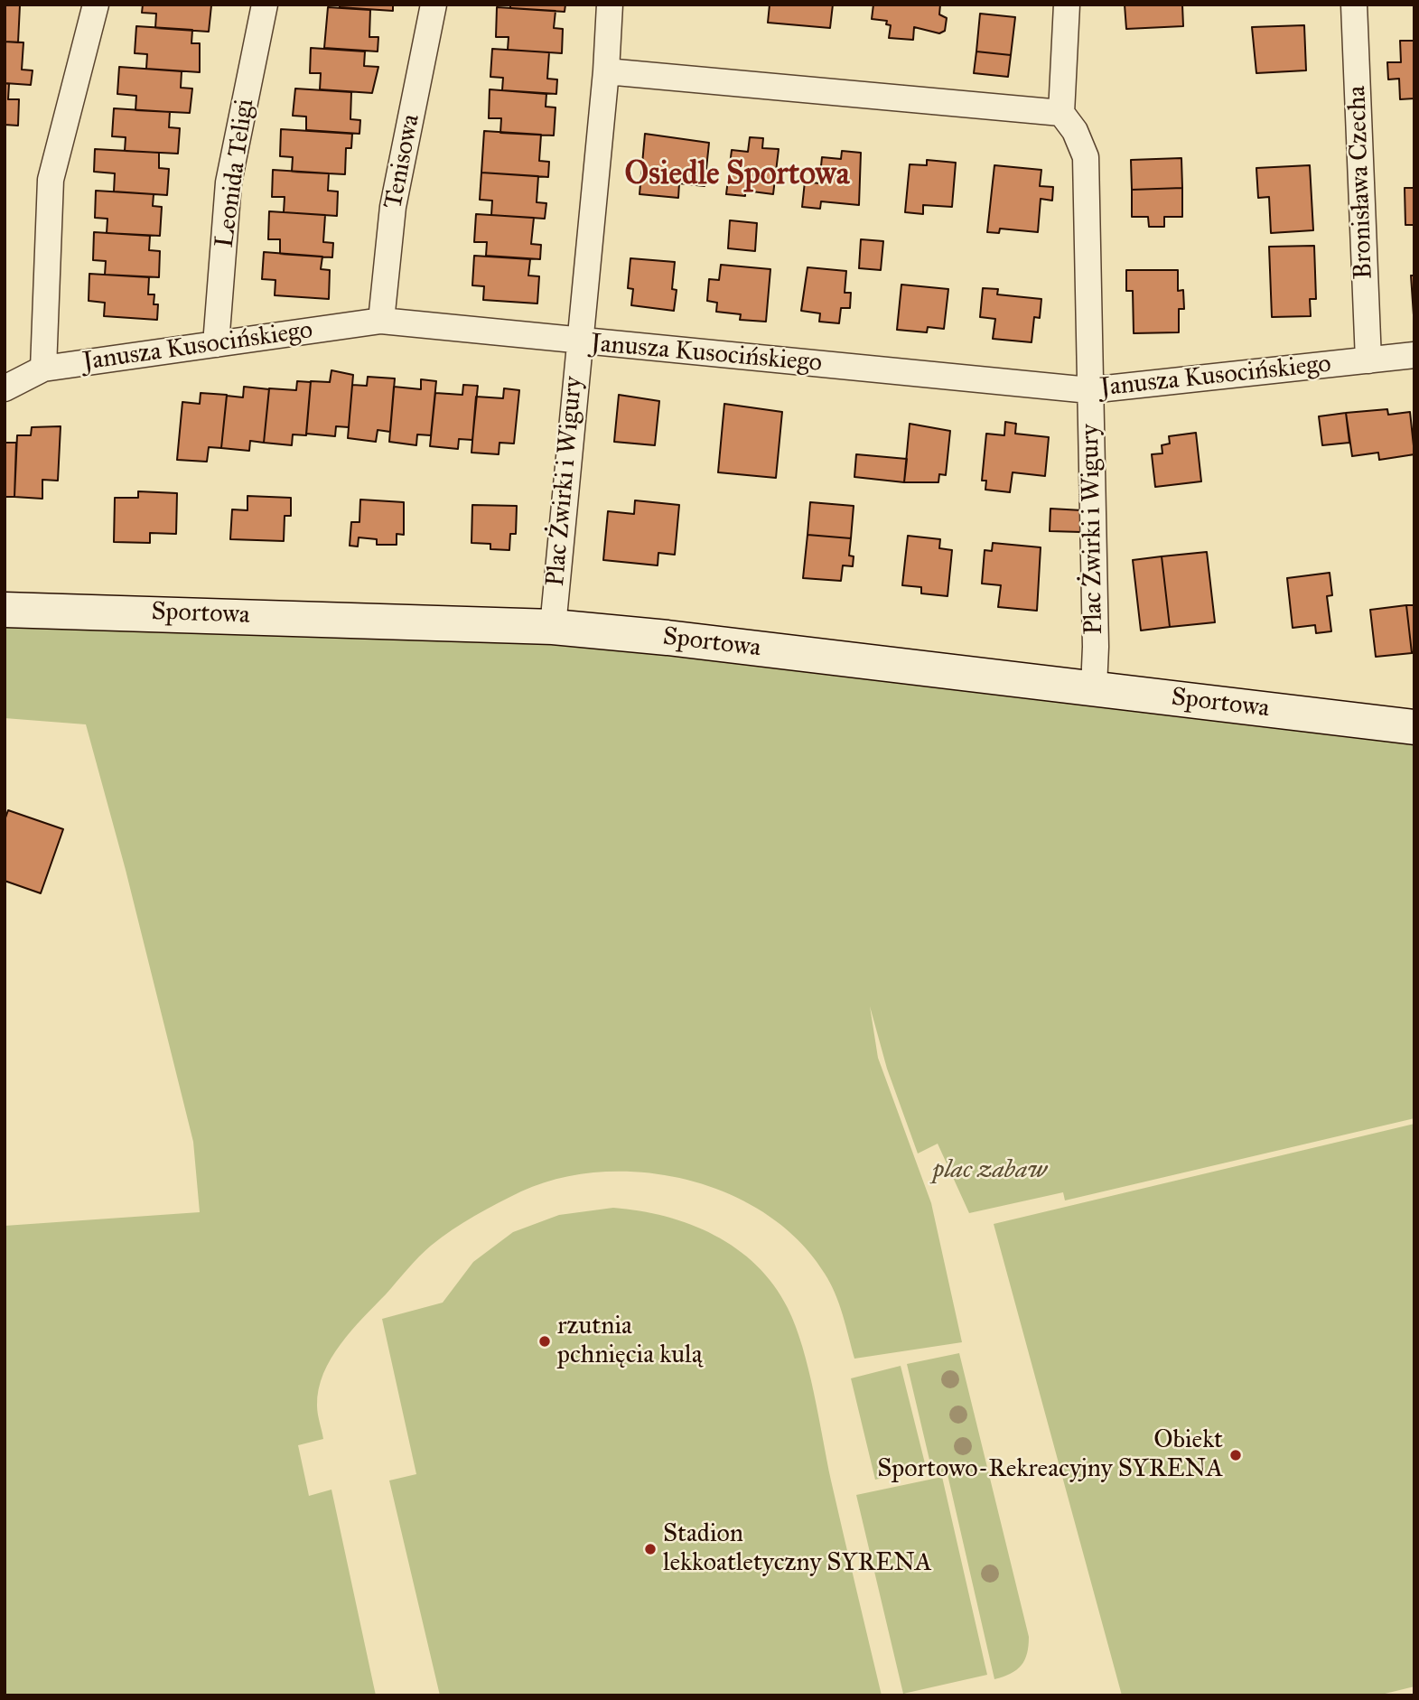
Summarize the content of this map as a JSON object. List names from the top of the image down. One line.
{"streets":{"street":["Tenisowa","Leonida Teligi","Bronisława Czecha","Janusza Kusocińskiego","Plac Żwirki i Wigury","Sportowa"]},"crossings":[["Tenisowa","Janusza Kusocińskiego"],["Leonida Teligi","Janusza Kusocińskiego"],["Bronisława Czecha","Janusza Kusocińskiego"],["Janusza Kusocińskiego","Plac Żwirki i Wigury"],["Plac Żwirki i Wigury","Sportowa"]],"districts":["Osiedle Sportowa"],"parks":["plac zabaw"],"places":["rzutnia pchnięcia kulą","Obiekt Sportowo-Rekreacyjny SYRENA","Stadion lekkoatletyczny SYRENA"]}
